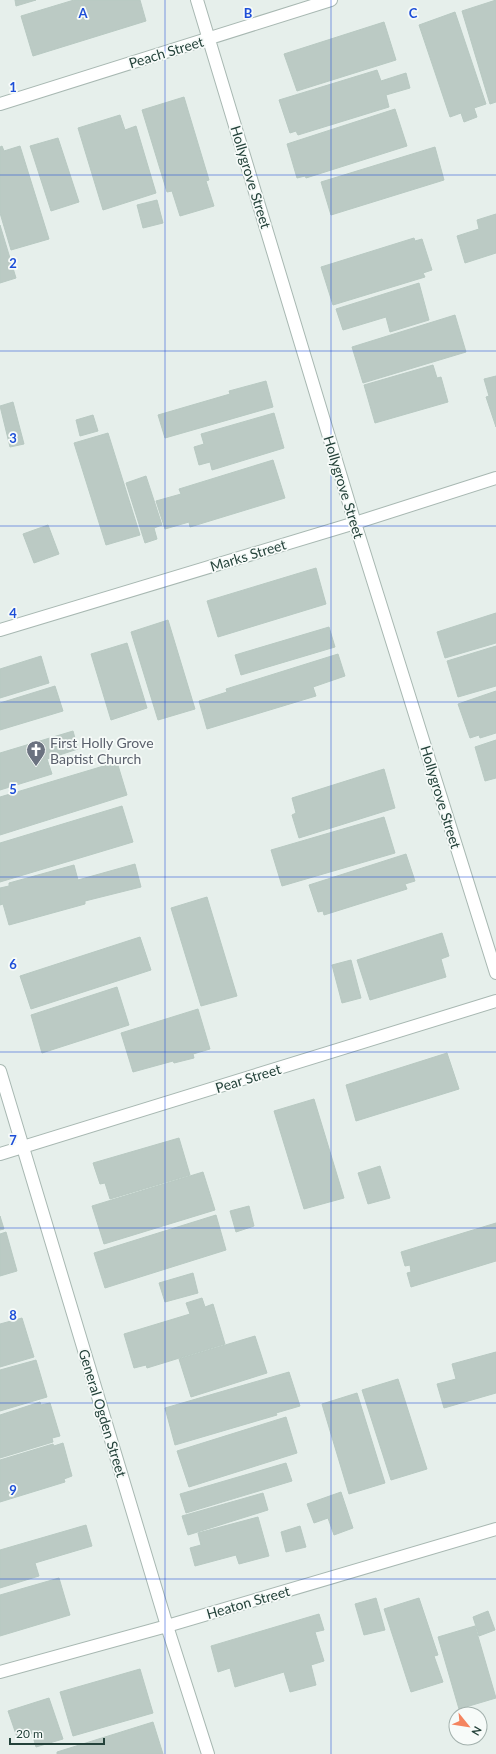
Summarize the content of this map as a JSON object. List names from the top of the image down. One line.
{"streets":{"street":["Peach Street","Hollygrove Street","Marks Street","Pear Street","General Ogden Street","Heaton Street"]},"crossings":[["Peach Street","Hollygrove Street"],["Hollygrove Street","Marks Street"],["Pear Street","General Ogden Street"],["General Ogden Street","Heaton Street"]],"places":{"church":["First Holly Grove Baptist Church"]},"scale_bar":"20 m","north":"bottom right","grid":{"columns":["A","B","C"],"rows":["1","2","3","4","5","6","7","8","9"]}}
